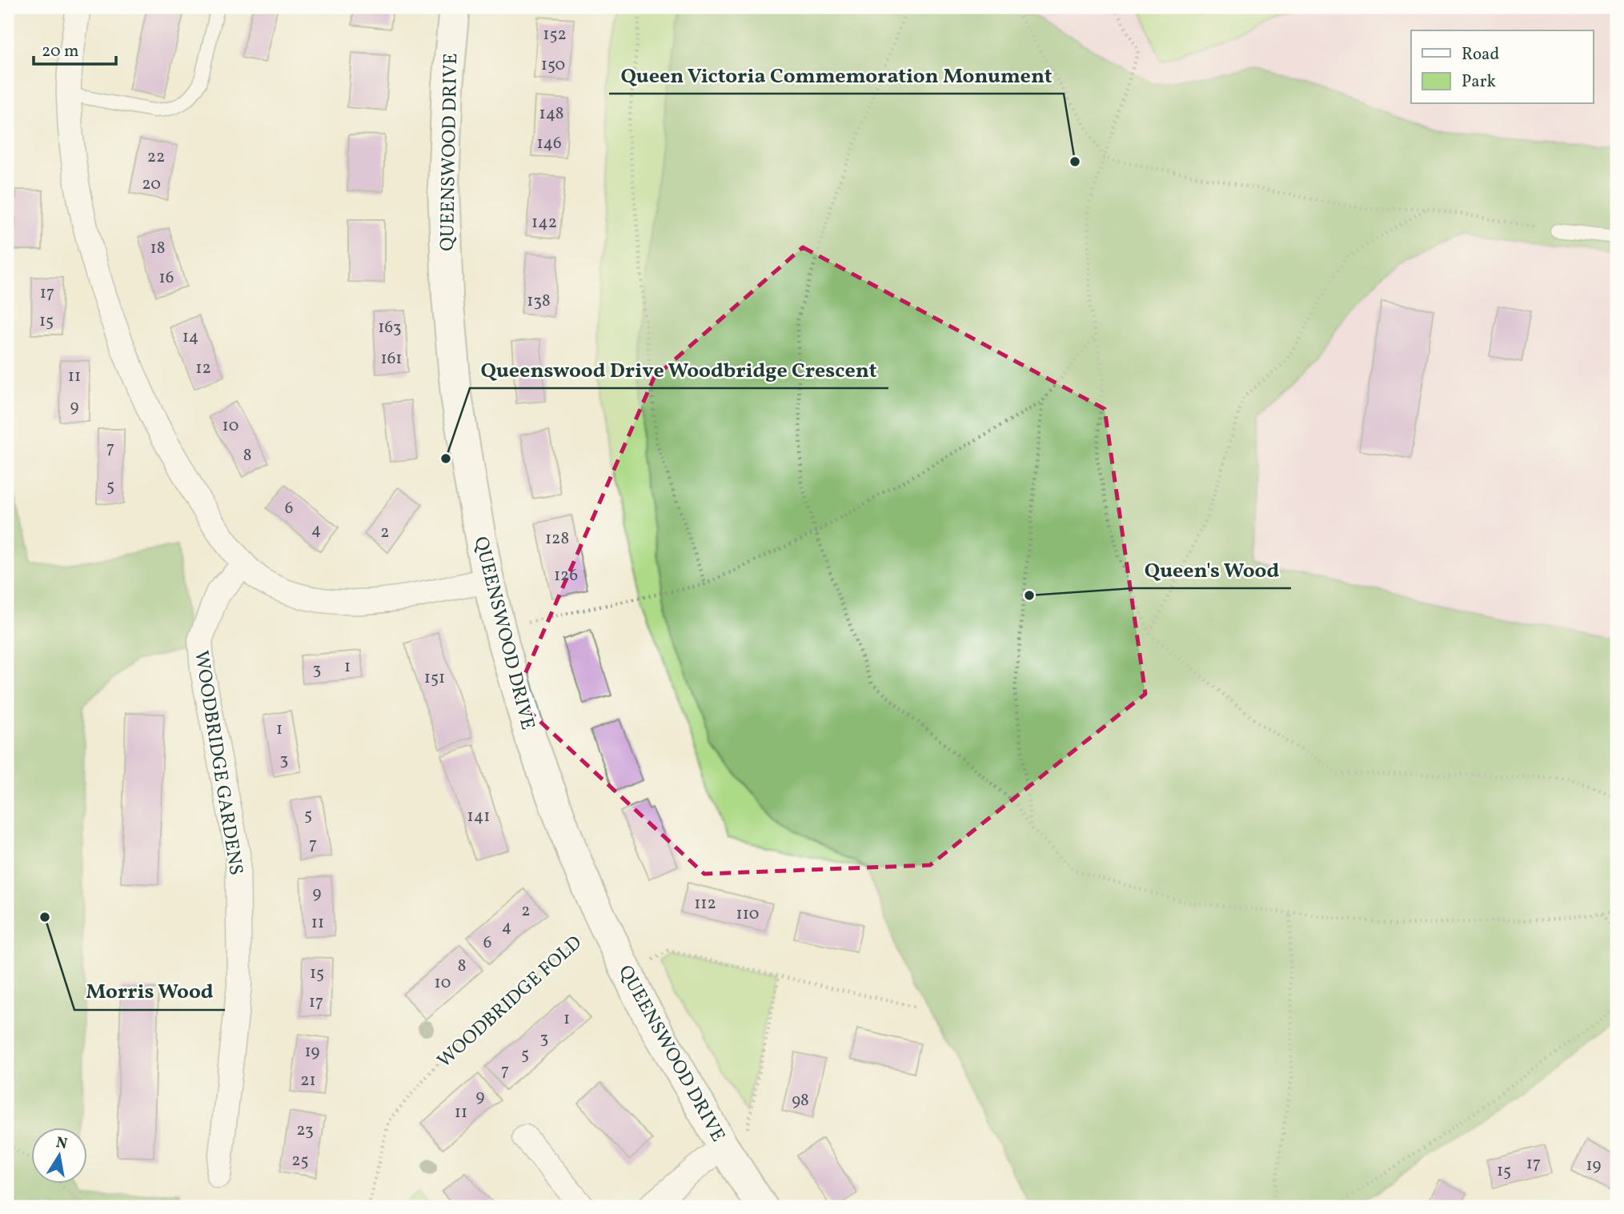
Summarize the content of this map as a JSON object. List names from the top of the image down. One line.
{"streets":{"street":["QUEENSWOOD DRIVE","WOODBRIDGE GARDENS"],"path":["WOODBRIDGE FOLD"]},"crossings":[["QUEENSWOOD DRIVE","WOODBRIDGE FOLD"]],"places":["Queen Victoria Commemoration Monument","Queenswood Drive Woodbridge Crescent","Queen's Wood","Morris Wood"],"house_numbers":["152","150","148","146","22","20","142","18","16","17","138","15","163","14","161","12","11","9","10","7","8","5","6","4","2","128","126","1","3","151","1","3","5","141","7","9","112","2","110","11","4","6","8","15","10","17","1","3","19","5","7","21","9","98","11","23","25","17","19","15"],"legend":["Road","Park"],"scale_bar":"20 m","north":"top"}
